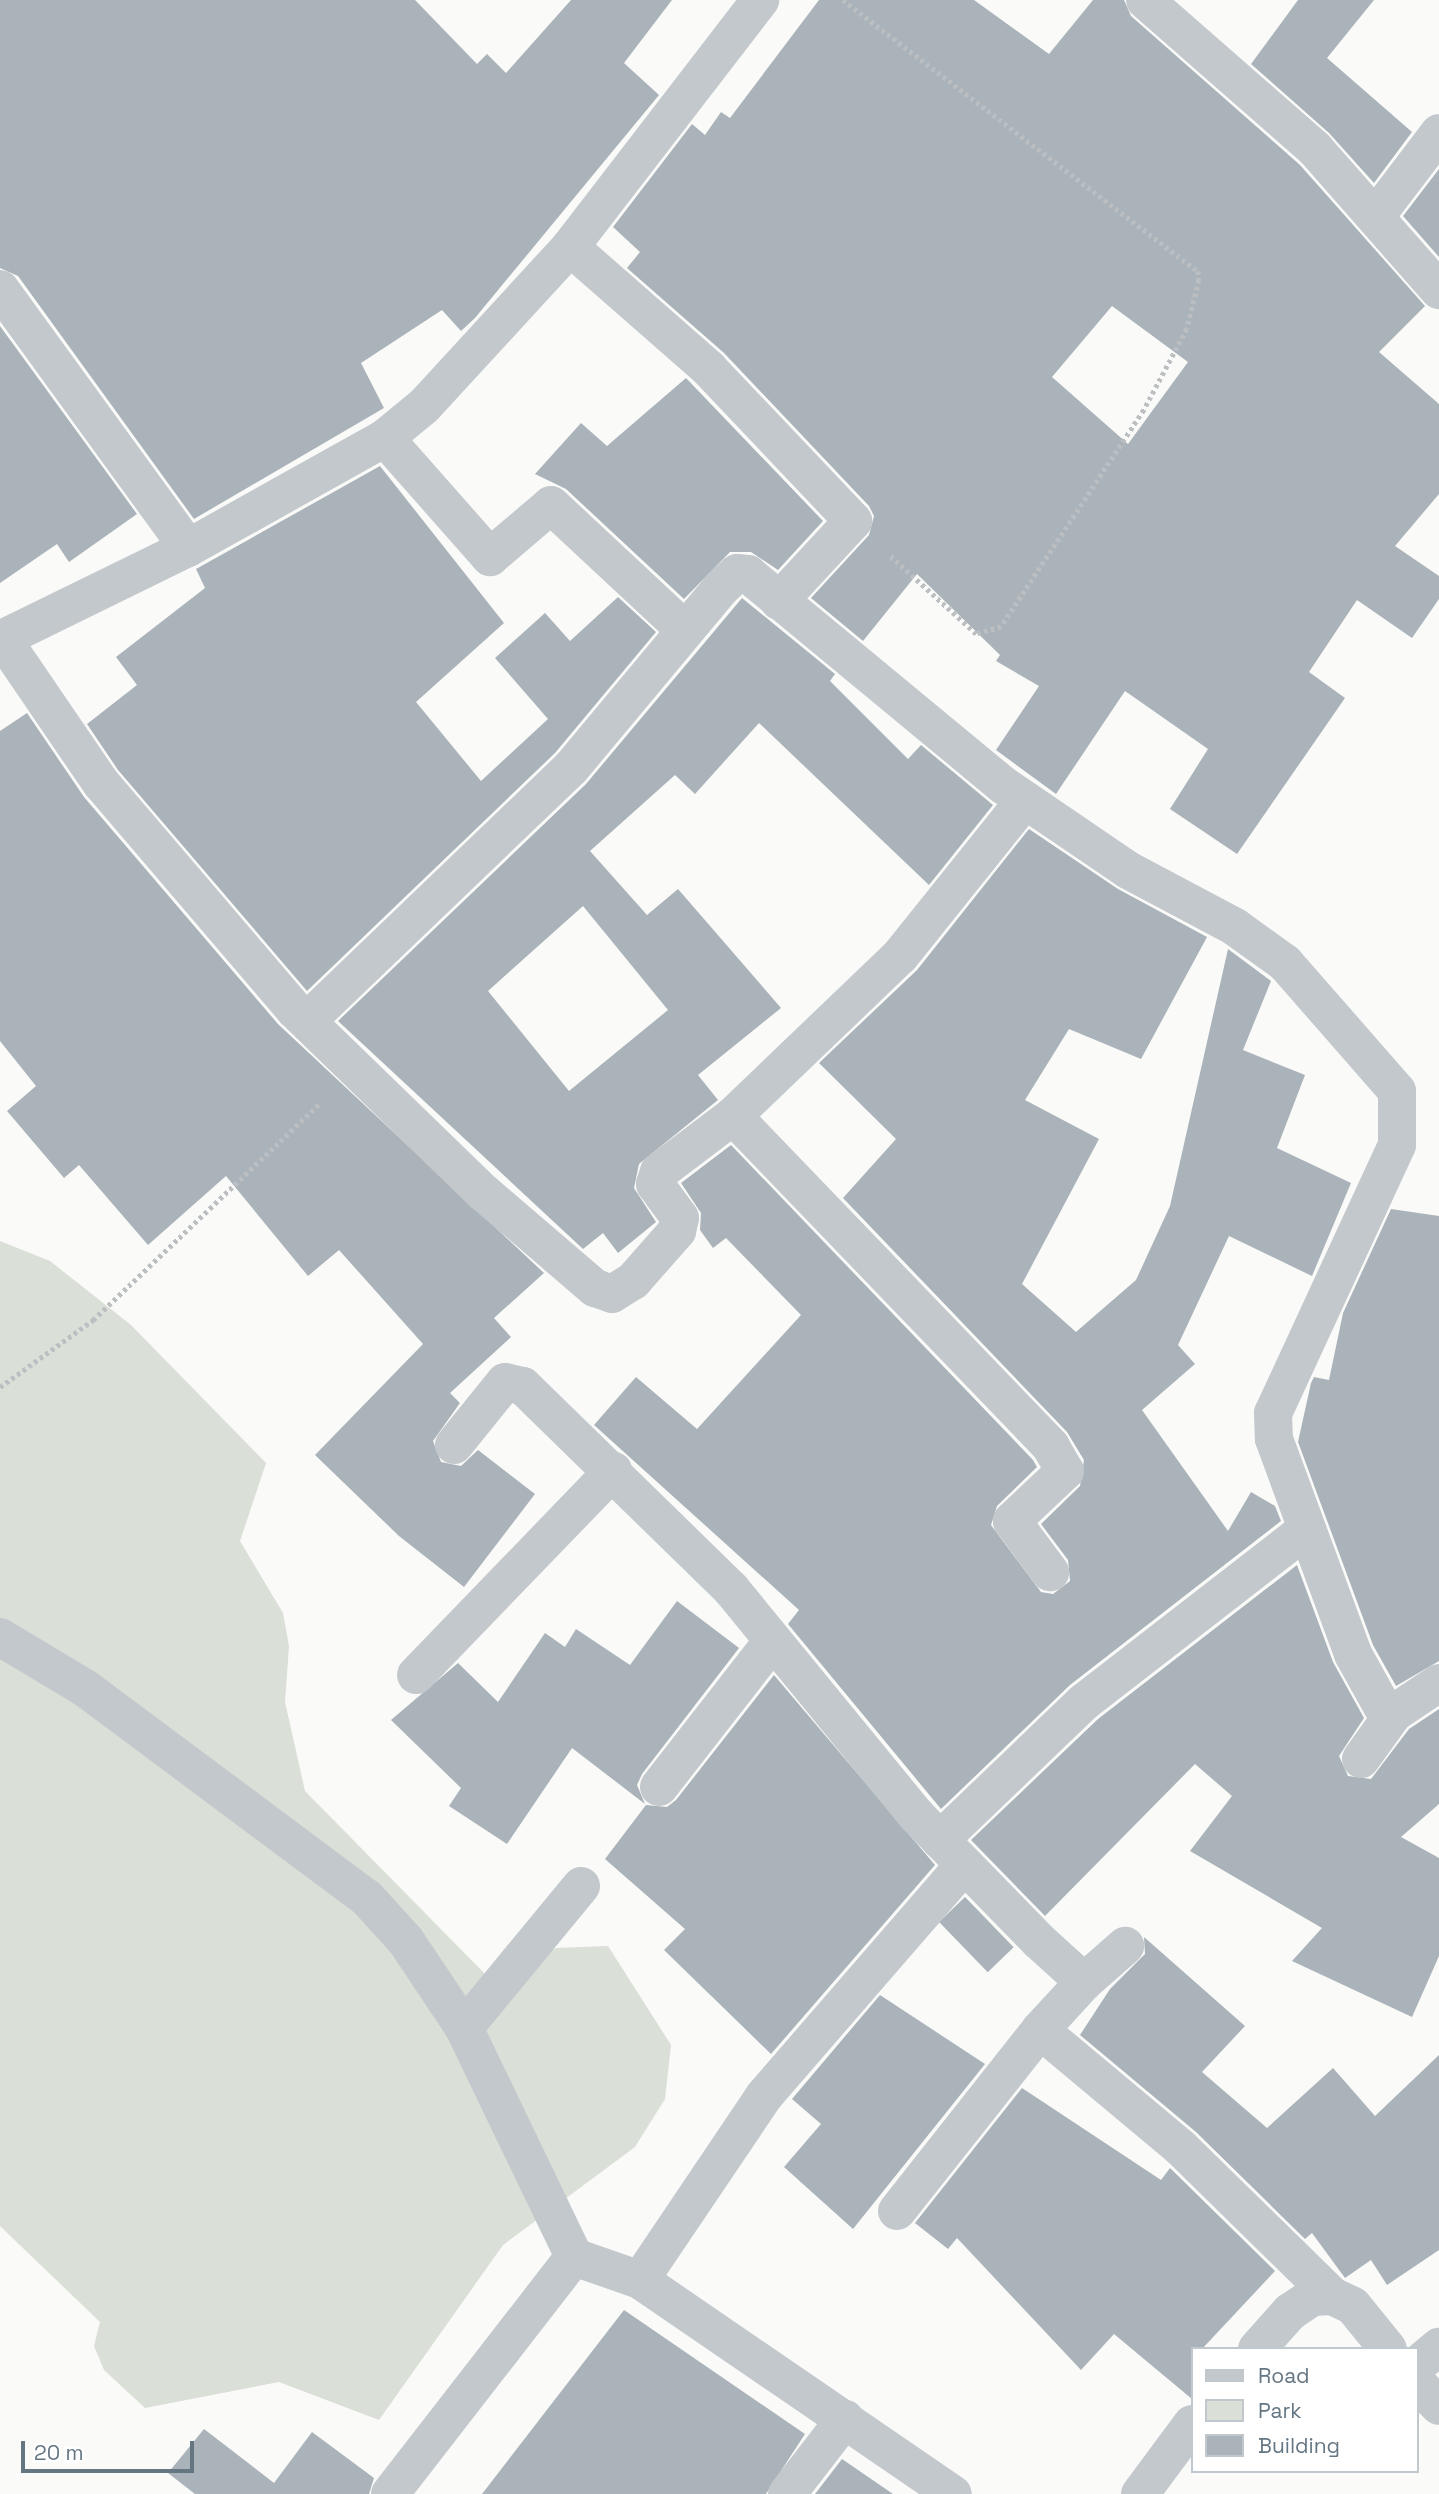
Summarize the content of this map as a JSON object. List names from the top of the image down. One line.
{"legend":["Road","Park","Building"],"scale_bar":"20 m"}
